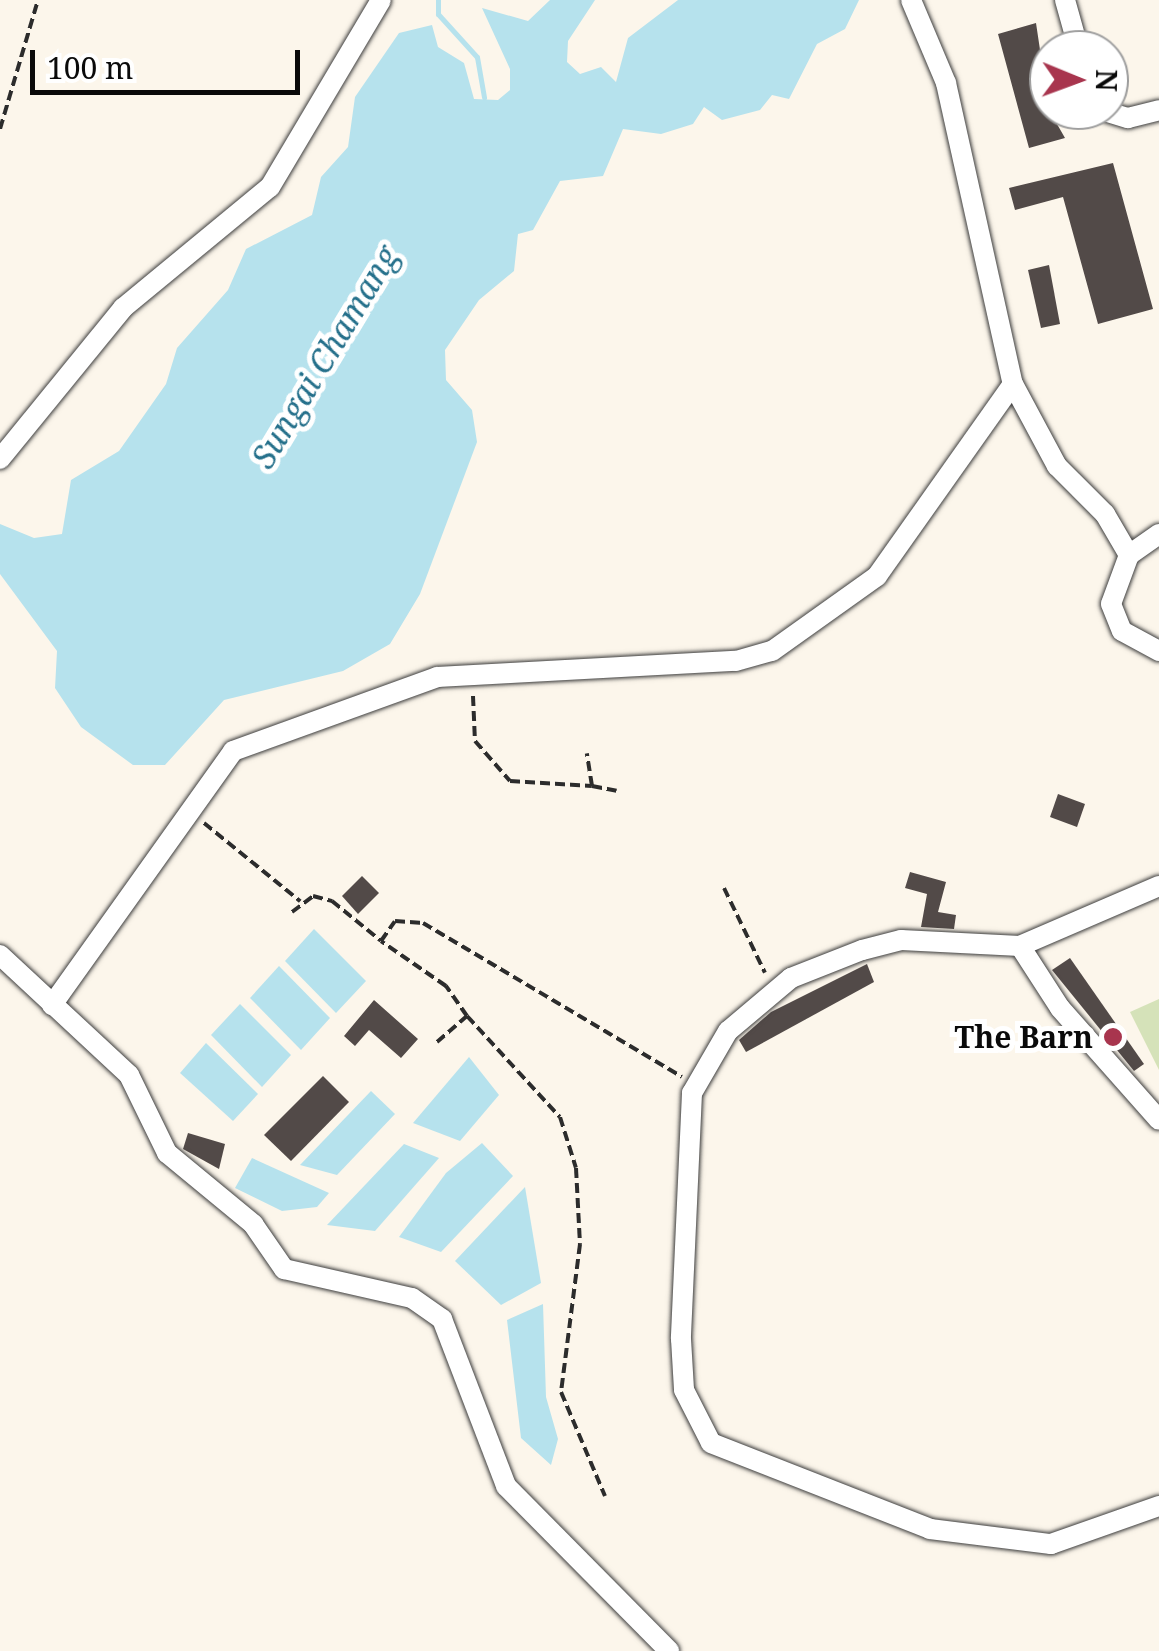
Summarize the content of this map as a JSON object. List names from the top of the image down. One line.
{"water":["Sungai Chamang"],"places":["The Barn"],"scale_bar":"100 m","north":"right"}
